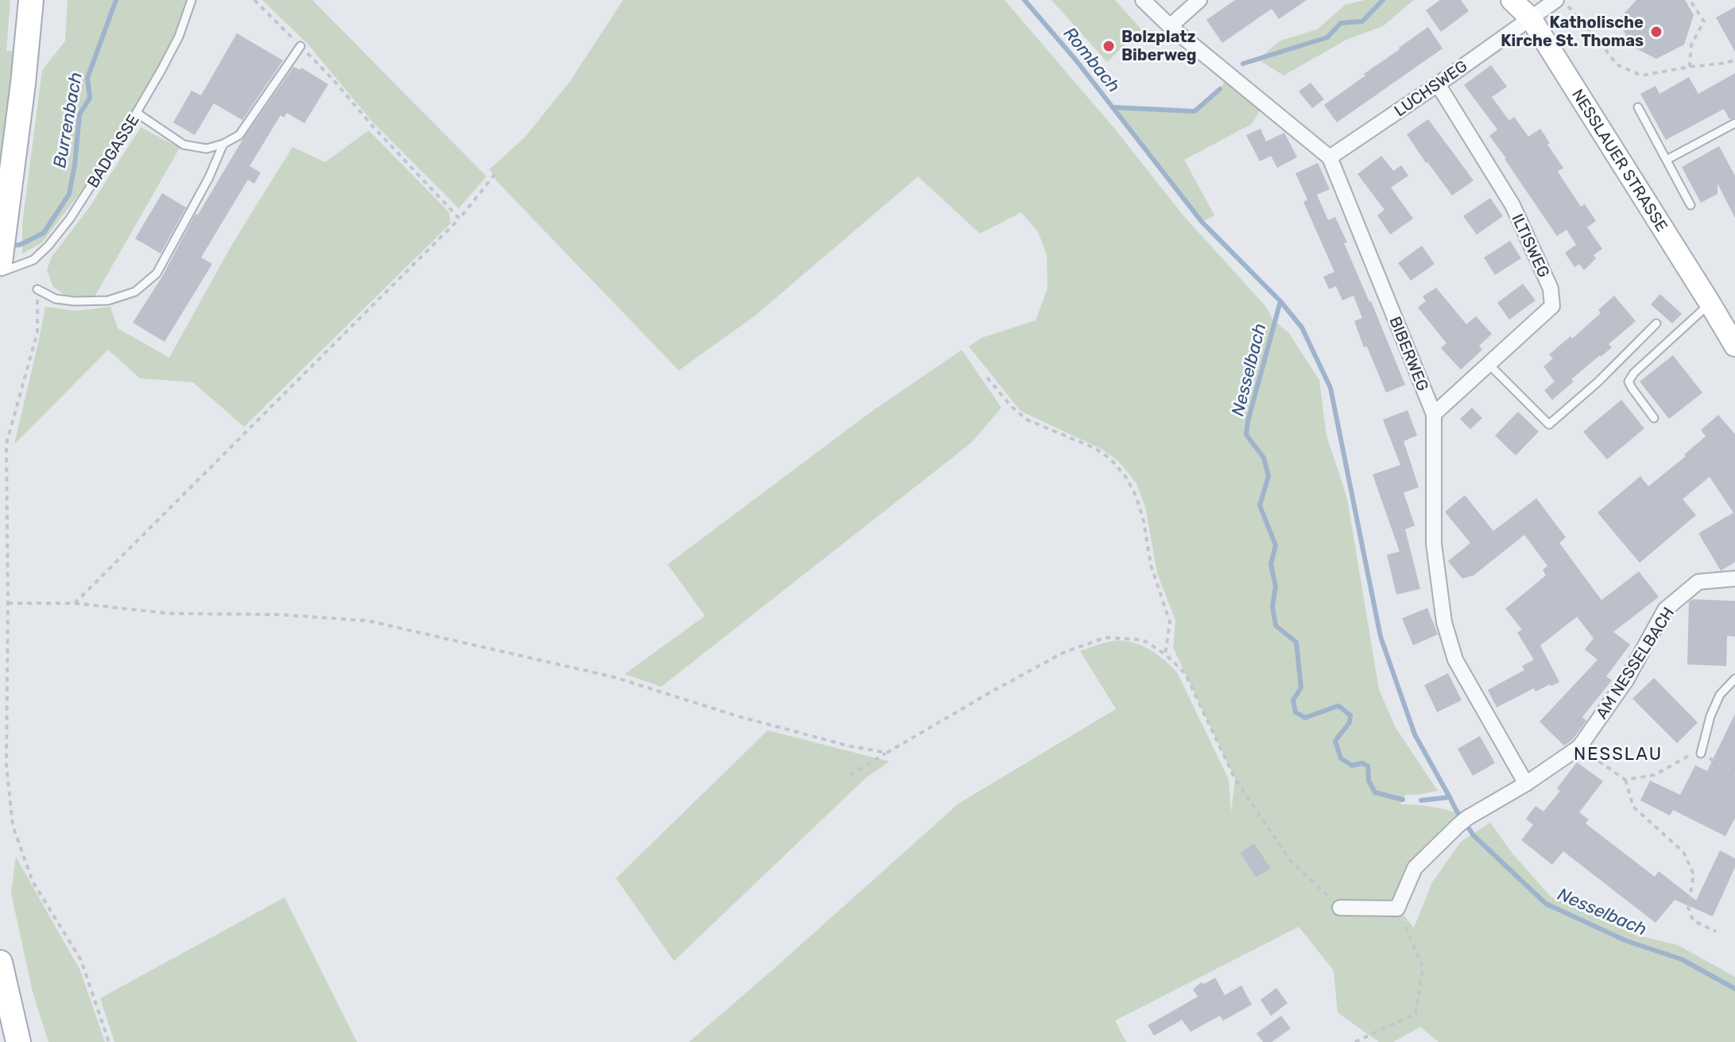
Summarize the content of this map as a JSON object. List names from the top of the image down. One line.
{"streets":{"main road":["NESSLAUER STRASSE"],"street":["LUCHSWEG","ILTISWEG","BIBERWEG","AM NESSELBACH"],"lane":["BADGASSE"]},"crossings":[["LUCHSWEG","NESSLAUER STRASSE"],["LUCHSWEG","ILTISWEG"],["LUCHSWEG","BIBERWEG"],["ILTISWEG","BIBERWEG"],["BIBERWEG","AM NESSELBACH"]],"districts":["NESSLAU"],"water":["Rombach","Burrenbach","Nesselbach"],"places":["Katholische Kirche St. Thomas","Bolzplatz Biberweg"]}
